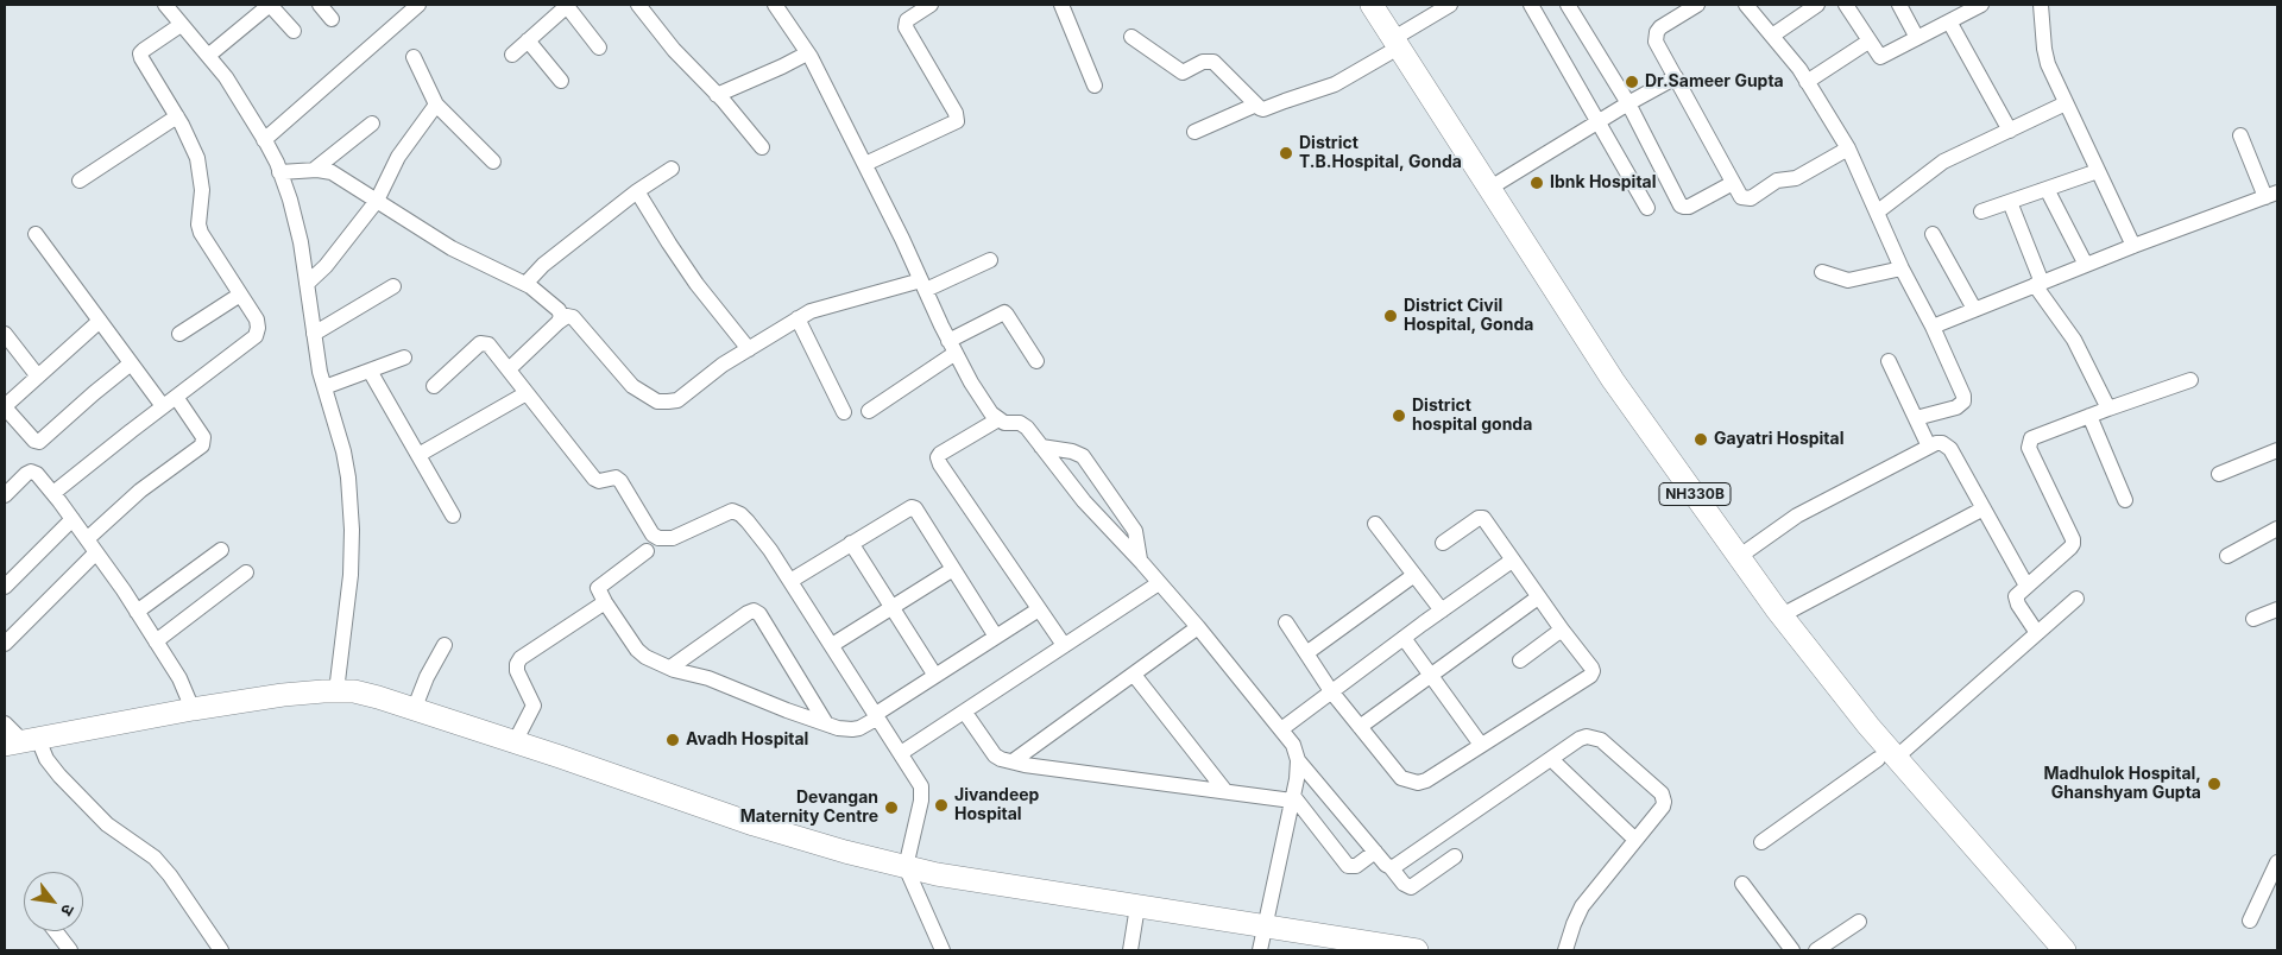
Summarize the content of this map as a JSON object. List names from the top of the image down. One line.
{"streets":{"highway":["NH330B"]},"places":["Dr.Sameer Gupta","District T.B.Hospital, Gonda","Ibnk Hospital","District Civil Hospital, Gonda","District hospital gonda","Gayatri Hospital","Avadh Hospital","Madhulok Hospital, Ghanshyam Gupta","Jivandeep Hospital","Devangan Maternity Centre"],"north":"bottom right"}
